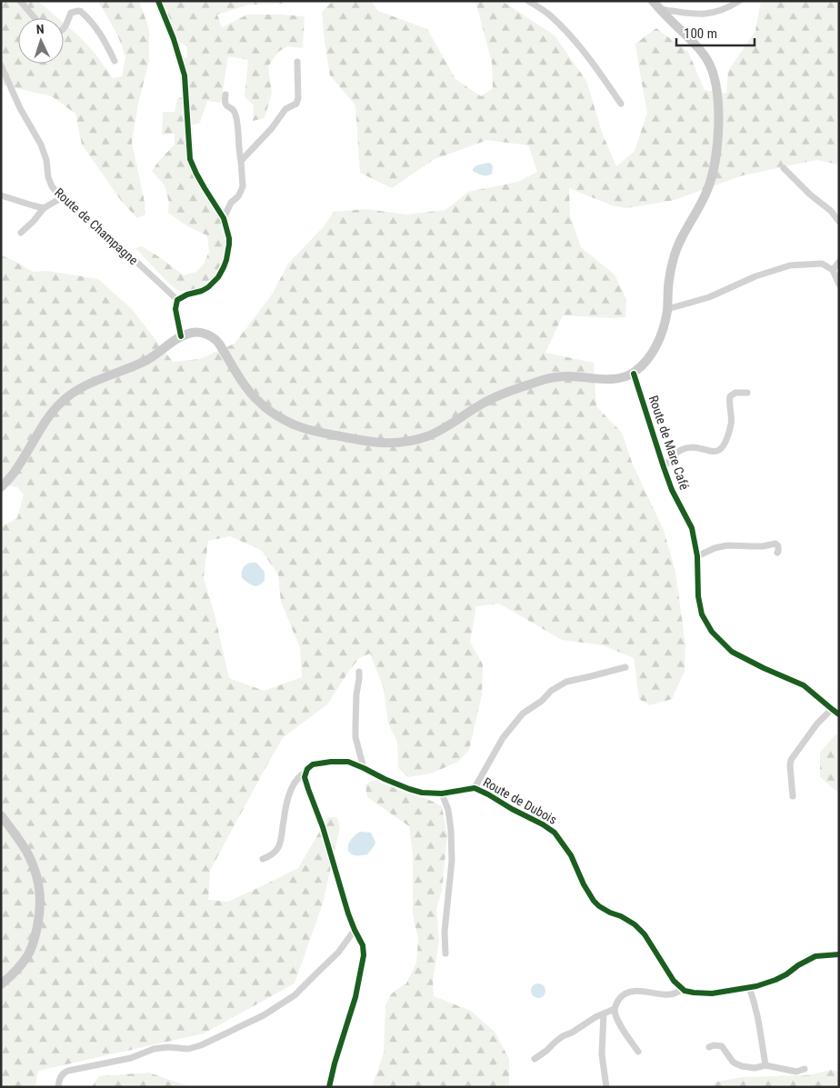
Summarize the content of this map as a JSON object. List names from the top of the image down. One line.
{"streets":{"street":["Route de Champagne","Route de Mare Café","Route de Dubois"]},"scale_bar":"100 m","north":"top"}
